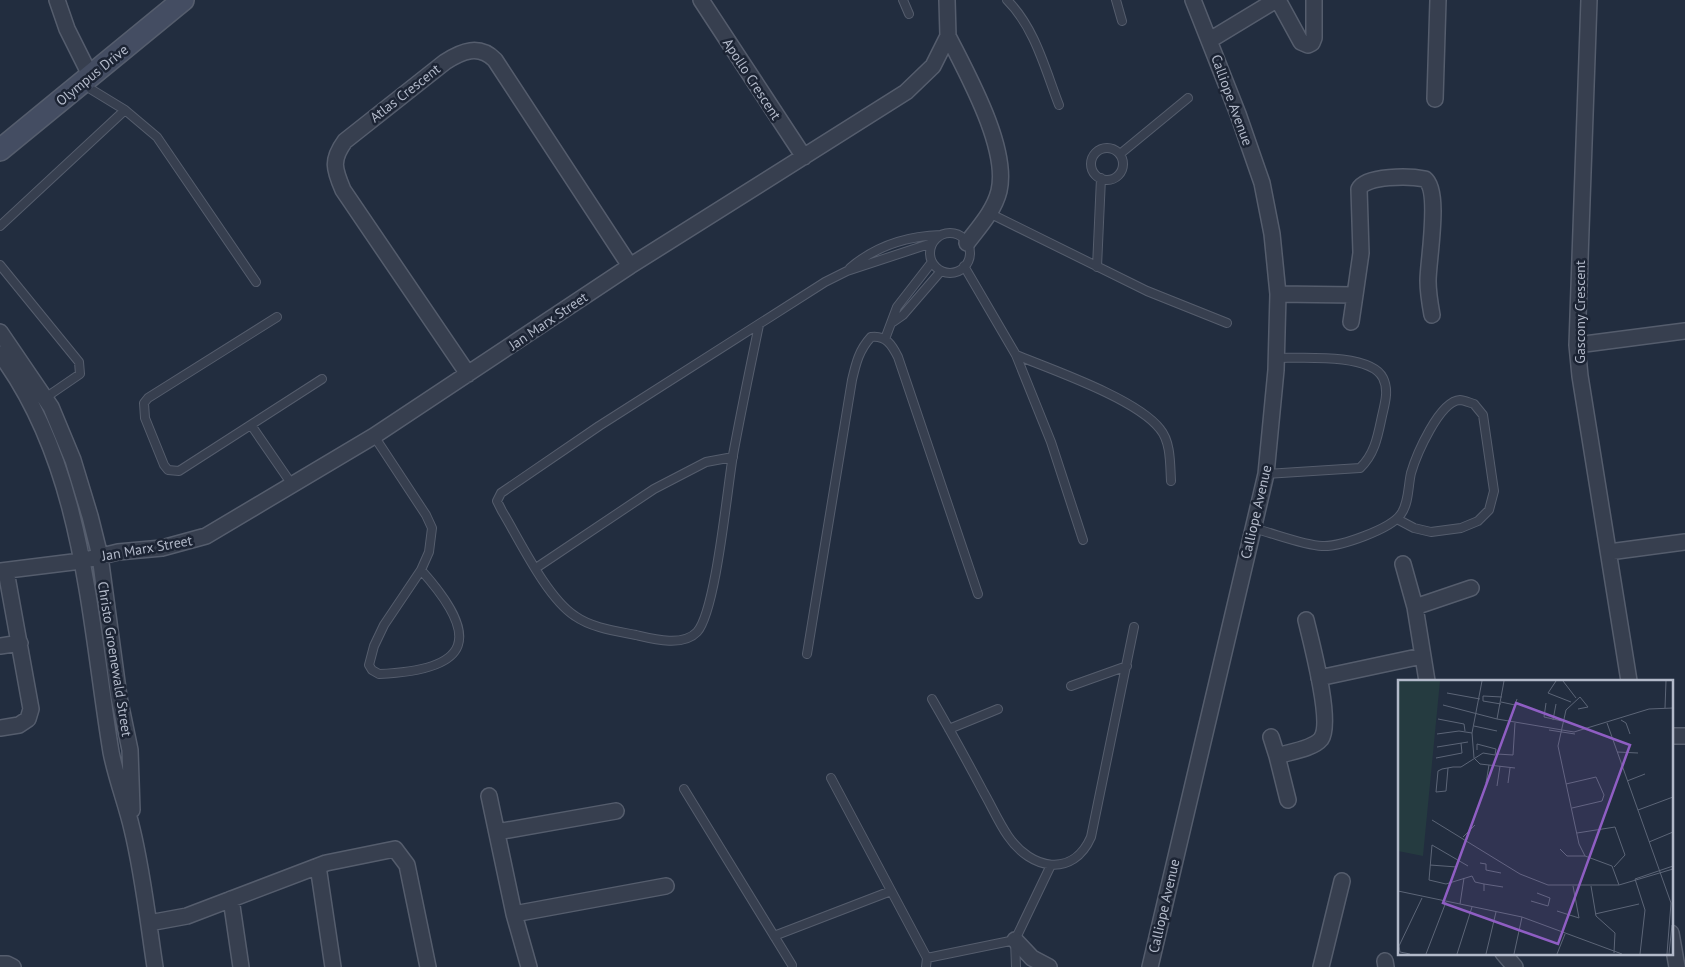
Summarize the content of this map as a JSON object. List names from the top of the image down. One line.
{"streets":{"street":["Olympus Drive","Apollo Crescent","Atlas Crescent","Calliope Avenue","Gascony Crescent","Jan Marx Street","Christo Groenewald Street"]},"crossings":[["Apollo Crescent","Jan Marx Street"],["Atlas Crescent","Jan Marx Street"],["Jan Marx Street","Christo Groenewald Street"]]}
